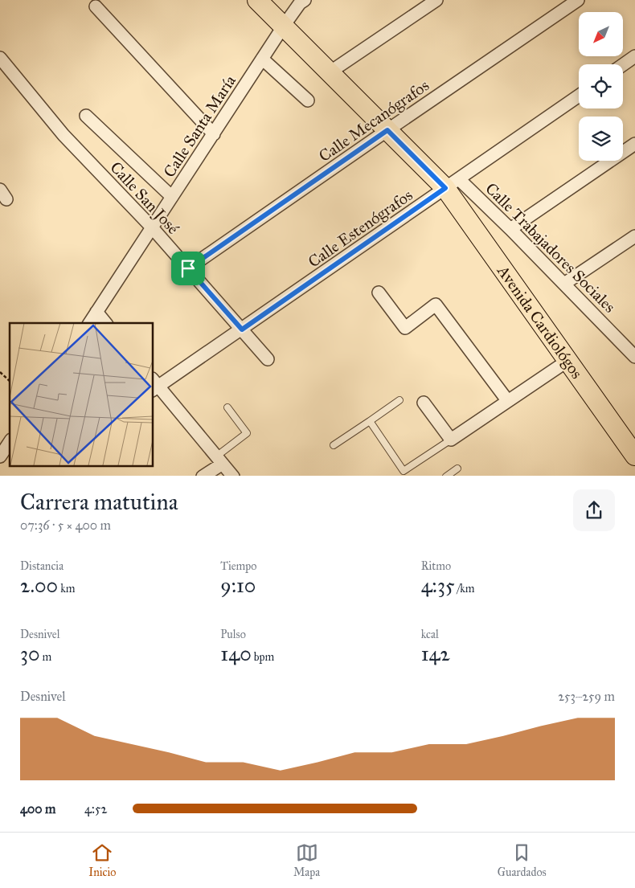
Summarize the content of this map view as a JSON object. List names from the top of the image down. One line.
{"streets":{"main road":["Avenida Cardiológos"],"street":["Calle Mecanógrafos","Calle Santa María","Calle San José","Calle Estenógrafos","Calle Trabajadores Sociales"]},"crossings":[["Calle Mecanógrafos","Calle San José"],["Calle Mecanógrafos","Avenida Cardiológos"],["Calle Santa María","Calle San José"],["Calle Santa María","Avenida Cardiológos"],["Calle San José","Calle Estenógrafos"],["Calle Estenógrafos","Calle Trabajadores Sociales"],["Calle Estenógrafos","Avenida Cardiológos"],["Calle Trabajadores Sociales","Avenida Cardiológos"]],"north":"bottom left","page":{"heading":["Carrera matutina","07:36 · 5 × 400 m"],"stats":[["Distancia","2.00 km"],["Tiempo","9:10"],["Ritmo","4:35 /km"],["Desnivel","30 m"],["Pulso","140 bpm"],["kcal","142"]],"chart":["Desnivel","253–259 m"],"list":[{"name":"400 m","note":"4:52"}],"tabs":["Inicio","Mapa","Guardados"]}}
